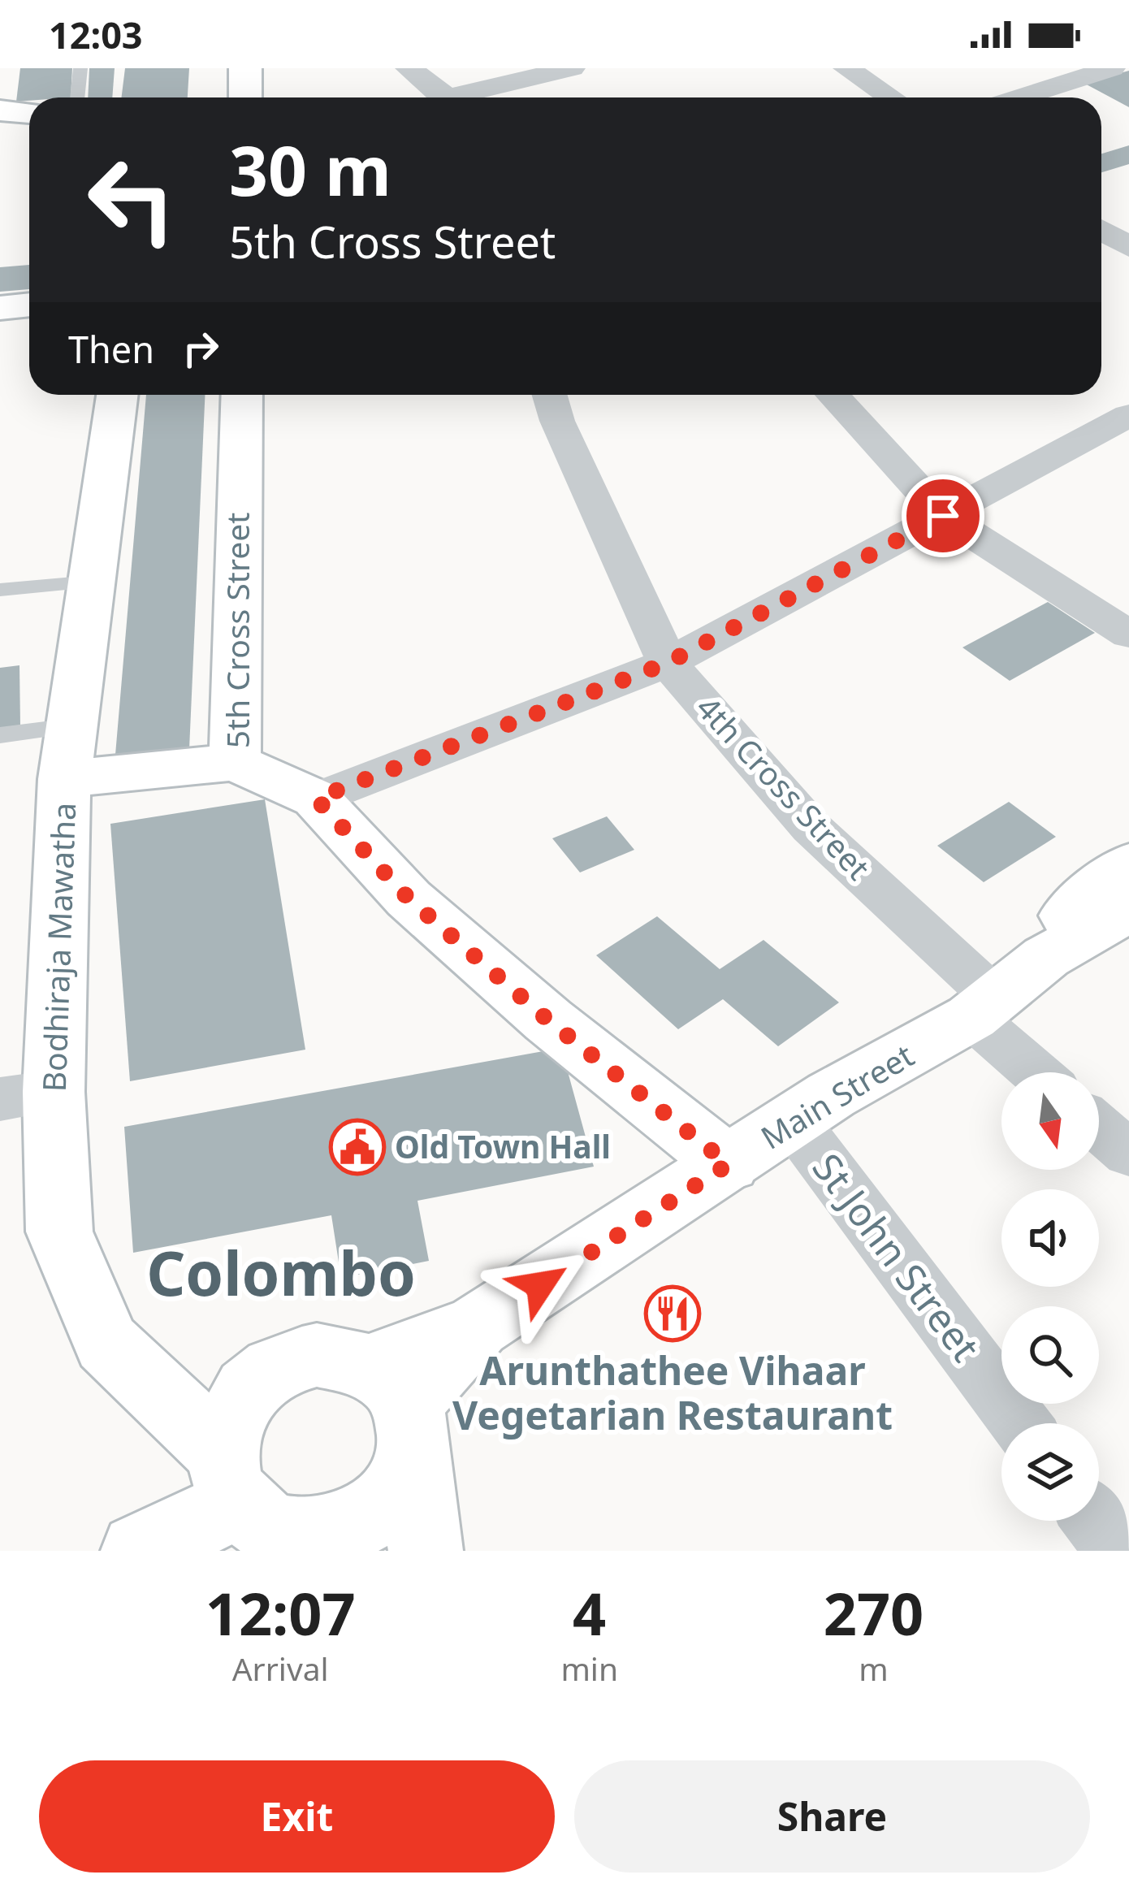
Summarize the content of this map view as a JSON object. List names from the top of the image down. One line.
{"streets":{"main road":["5th Cross Street","Bodhiraja Mawatha","Main Street"],"street":["4th Cross Street","St John Street"]},"crossings":[["5th Cross Street","Main Street"],["4th Cross Street","Main Street"],["Bodhiraja Mawatha","Main Street"],["Main Street","St John Street"]],"districts":["Colombo"],"places":{"public building":["Old Town Hall"],"restaurant":["Arunthathee Vihaar Vegetarian Restaurant"]},"north":"bottom","page":{"status":"12:03","turn":["30 m","5th Cross Street"],"then":"Then","eta":["12:07","Arrival","4","min","270","m"],"buttons":["Exit","Share"]}}
